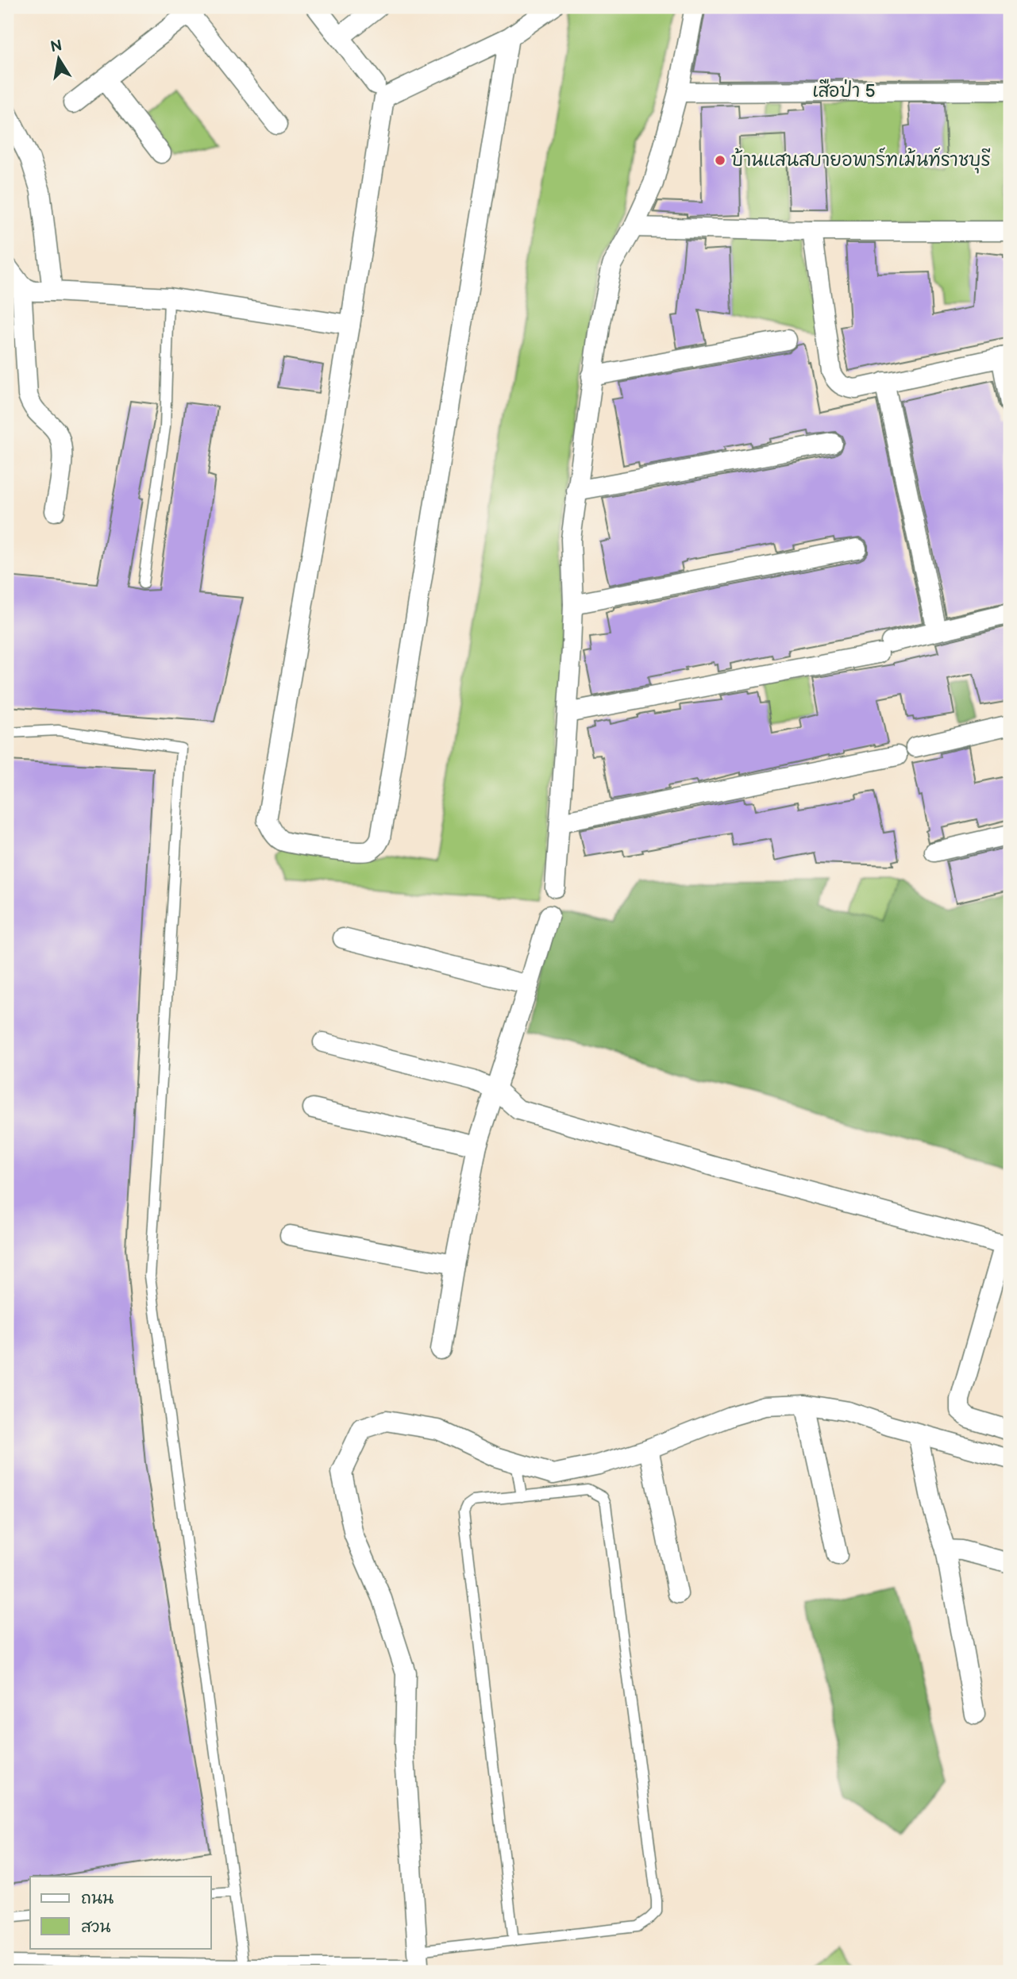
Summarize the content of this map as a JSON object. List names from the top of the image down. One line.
{"streets":{"street":["เสือป่า 5"]},"places":["บ้านแสนสบายอพาร์ทเม้นท์ราชบุรี"],"legend":["ถนน","สวน"],"north":"top"}
